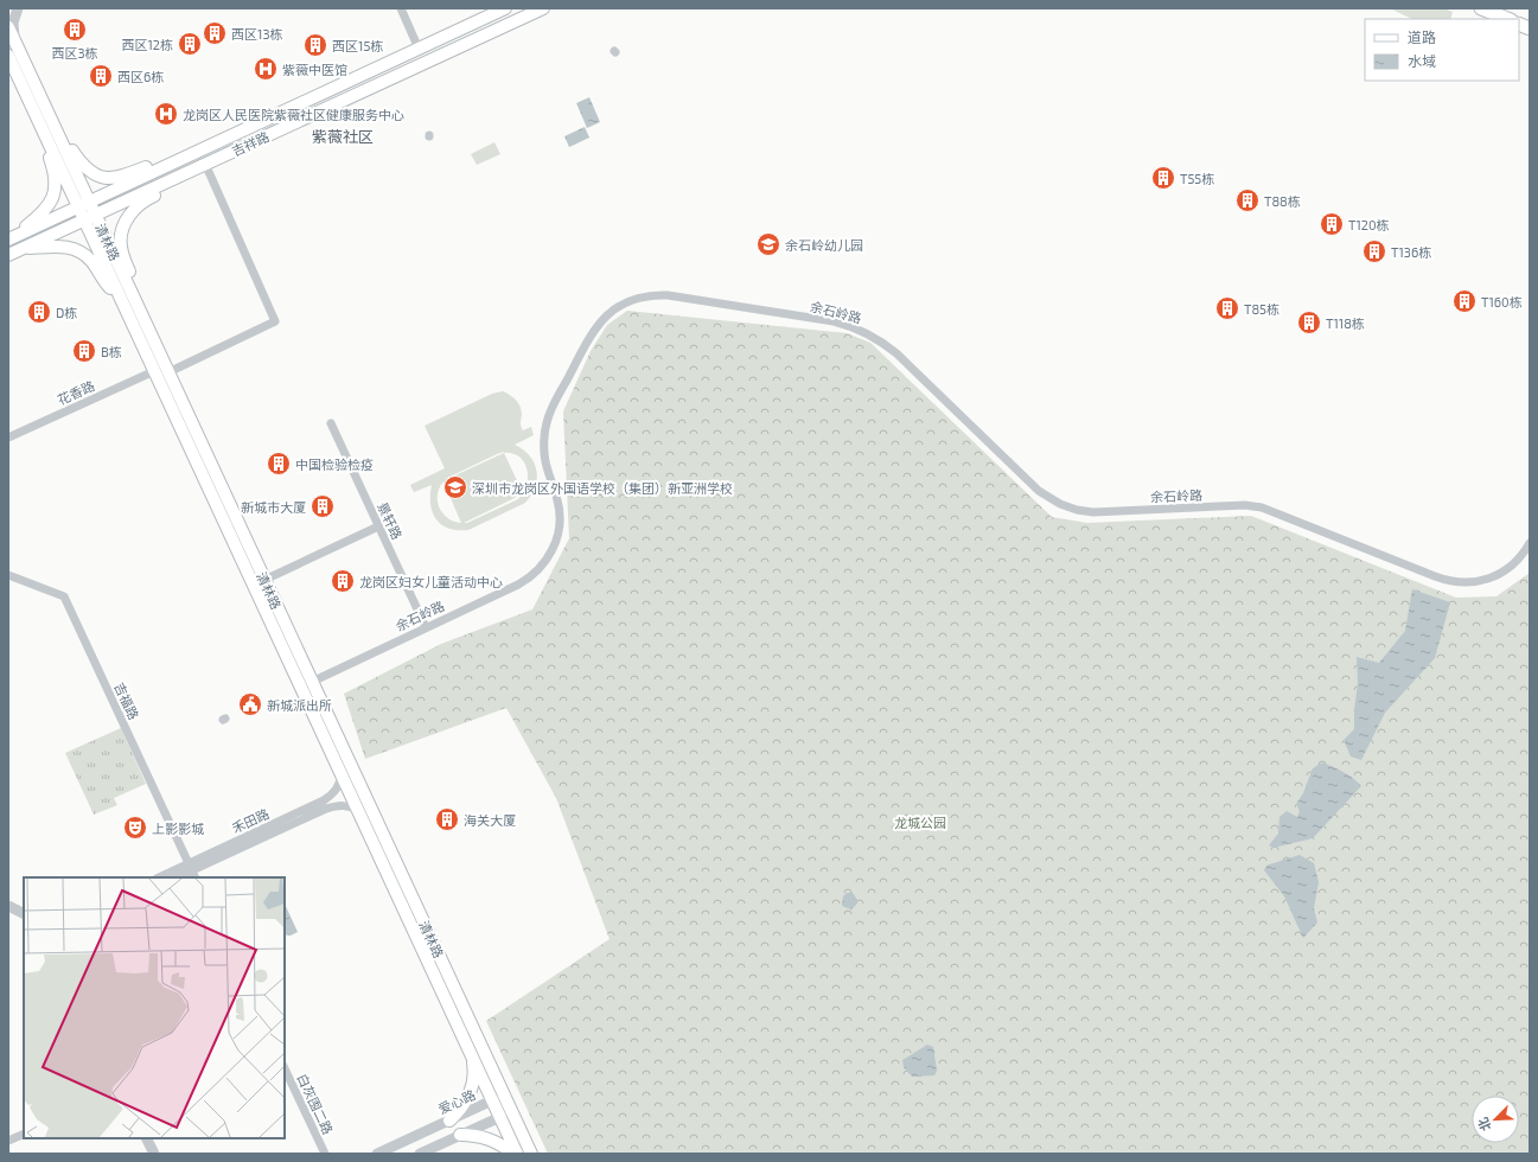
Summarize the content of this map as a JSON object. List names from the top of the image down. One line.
{"streets":{"main road":["吉祥路","清林路"],"street":["余石岭路","花香路","景轩路","吉福路","禾田路","爱心路","白灰围二路"]},"crossings":[["吉祥路","清林路"],["清林路","余石岭路"],["清林路","花香路"],["清林路","禾田路"],["清林路","爱心路"],["余石岭路","景轩路"],["吉福路","禾田路"]],"districts":["紫薇社区"],"parks":["龙城公园"],"places":{"building":["西区3栋","西区13栋","西区12栋","西区15栋","西区6栋","T55栋","T88栋","T120栋","T136栋","T160栋","T85栋","D栋","T118栋","B栋","中国检验检疫","新城市大厦","龙岗区妇女儿童活动中心","海关大厦"],"hospital":["紫薇中医馆","龙岗区人民医院紫薇社区健康服务中心"],"school or university":["余石岭幼儿园","深圳市龙岗区外国语学校（集团）新亚洲学校"],"public building":["新城派出所"],"theatre":["上影影城"]},"legend":["道路","水域"],"north":"bottom left"}
